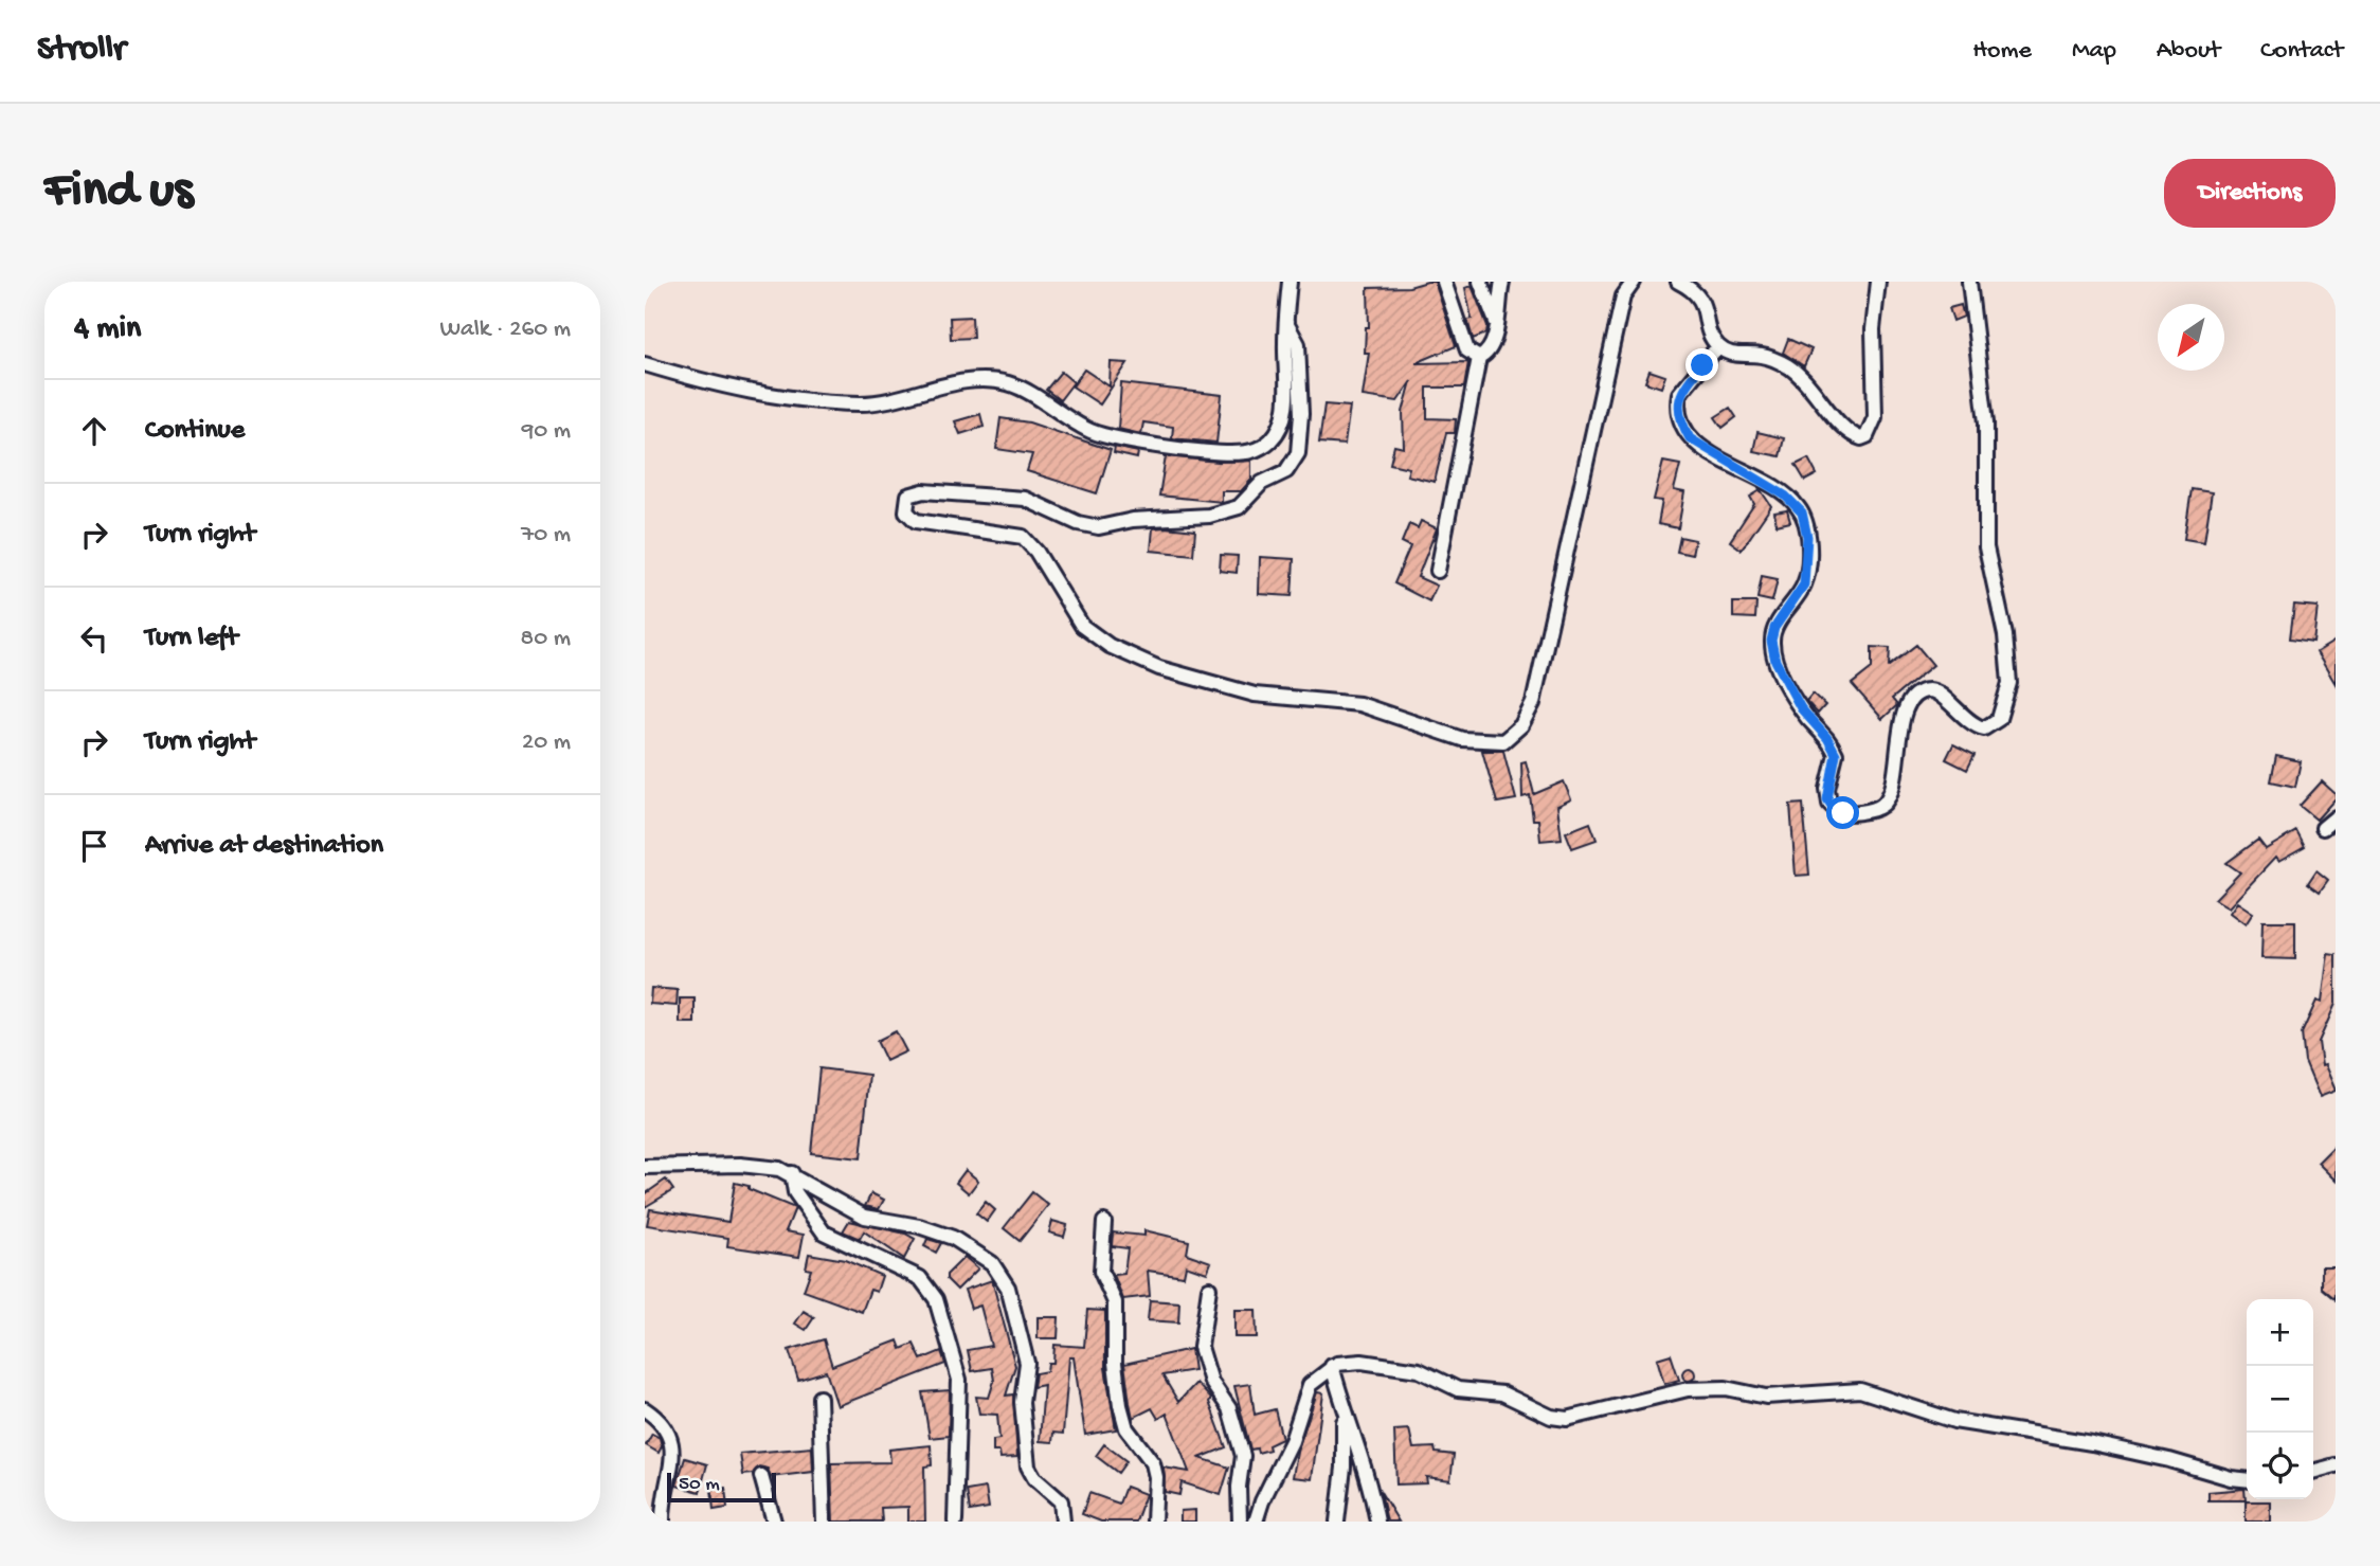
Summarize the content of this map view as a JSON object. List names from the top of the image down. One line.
{"scale_bar":"50 m","north":"bottom left","page":{"header":"Strollr","nav":["Home","Map","About","Contact"],"buttons":"Directions","title":"Find us","heading":["4 min","Walk · 260 m"],"list":[["Continue","90 m"],["Turn right","70 m"],["Turn left","80 m"],["Turn right","20 m"],"Arrive at destination"],"map_buttons":["+","−"],"scale":"50 m"}}
